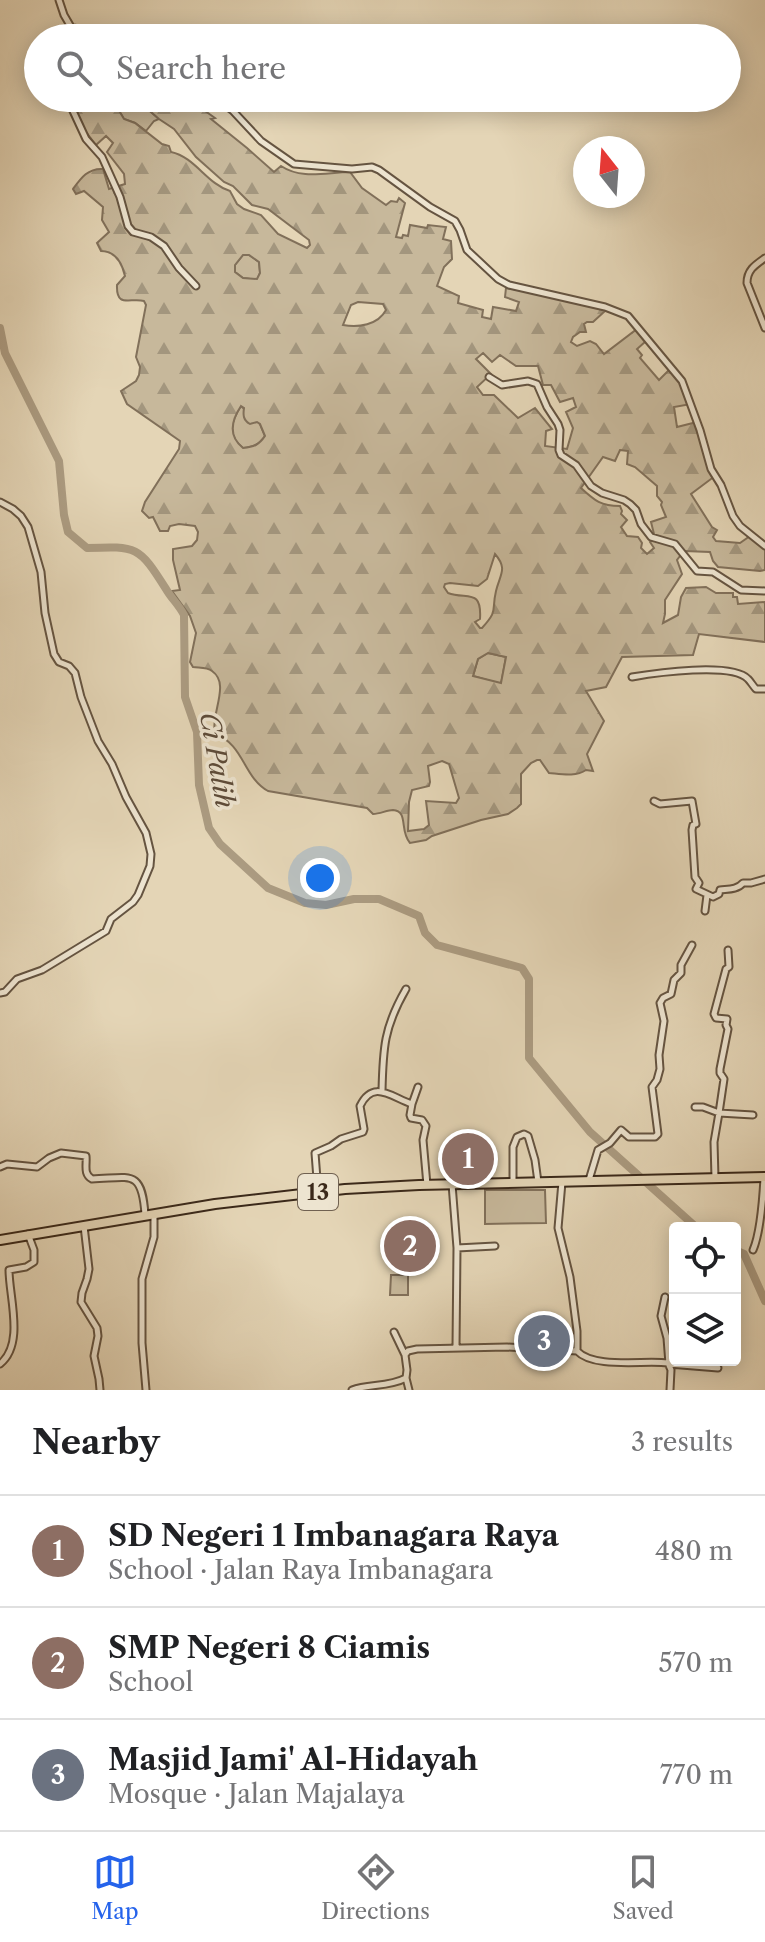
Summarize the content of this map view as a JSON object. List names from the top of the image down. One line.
{"streets":{"highway":["13"]},"water":["Ci Palih"],"north":"top","page":{"search":"Search here","pins":["1","2","3"],"heading":["Nearby","3 results"],"list":[{"mark":"1","name":"SD Negeri 1 Imbanagara Raya","note":"School · Jalan Raya Imbanagara","value":"480 m"},{"mark":"2","name":"SMP Negeri 8 Ciamis","note":"School","value":"570 m"},{"mark":"3","name":"Masjid Jami' Al-Hidayah","note":"Mosque · Jalan Majalaya","value":"770 m"}],"nav":["Map","Directions","Saved"]}}
